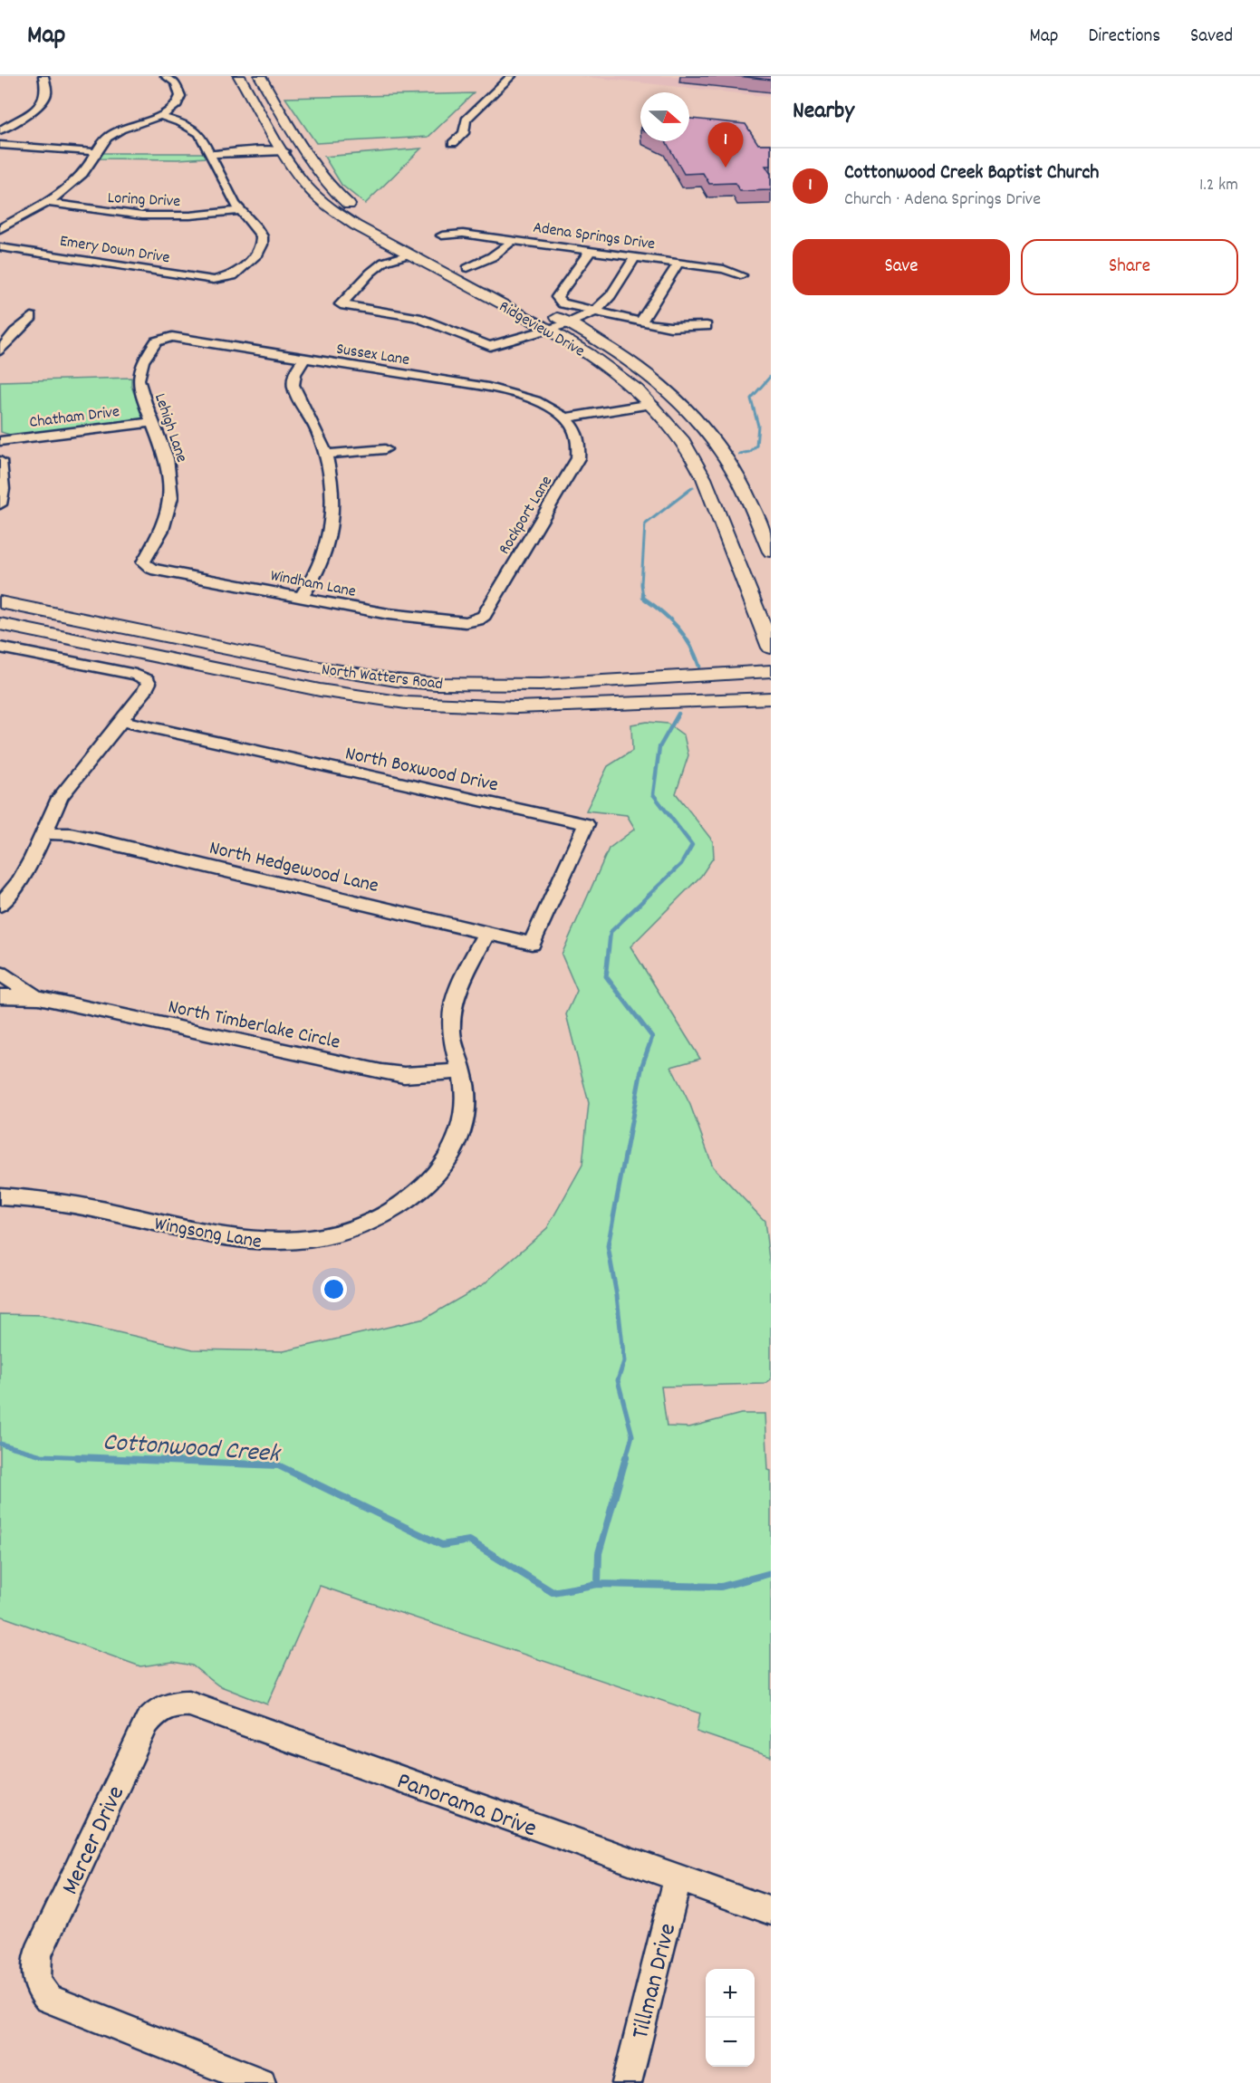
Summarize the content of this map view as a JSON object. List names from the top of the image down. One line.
{"streets":{"main road":["Ridgeview Drive","North Watters Road"],"street":["Loring Drive","Adena Springs Drive","Emery Down Drive","Sussex Lane","Chatham Drive","Lehigh Lane","Rockport Lane","Windham Lane","North Boxwood Drive","North Hedgewood Lane","North Timberlake Circle","Wingsong Lane","Panorama Drive","Mercer Drive","Tillman Drive"]},"crossings":[["Loring Drive","Emery Down Drive"],["Sussex Lane","Lehigh Lane"],["Sussex Lane","Rockport Lane"],["Chatham Drive","Lehigh Lane"],["Lehigh Lane","Windham Lane"],["Rockport Lane","Windham Lane"],["North Boxwood Drive","North Hedgewood Lane"],["North Hedgewood Lane","Wingsong Lane"],["North Timberlake Circle","Wingsong Lane"],["Panorama Drive","Mercer Drive"],["Panorama Drive","Tillman Drive"]],"water":["Cottonwood Creek"],"north":"right","page":{"header":"Map","nav":["Map","Directions","Saved"],"heading":"Nearby","pins":"1","list":[{"mark":"1","name":"Cottonwood Creek Baptist Church","note":"Church · Adena Springs Drive","value":"1.2 km"}],"buttons":["Save","Share"],"map_buttons":["+","−"]}}
